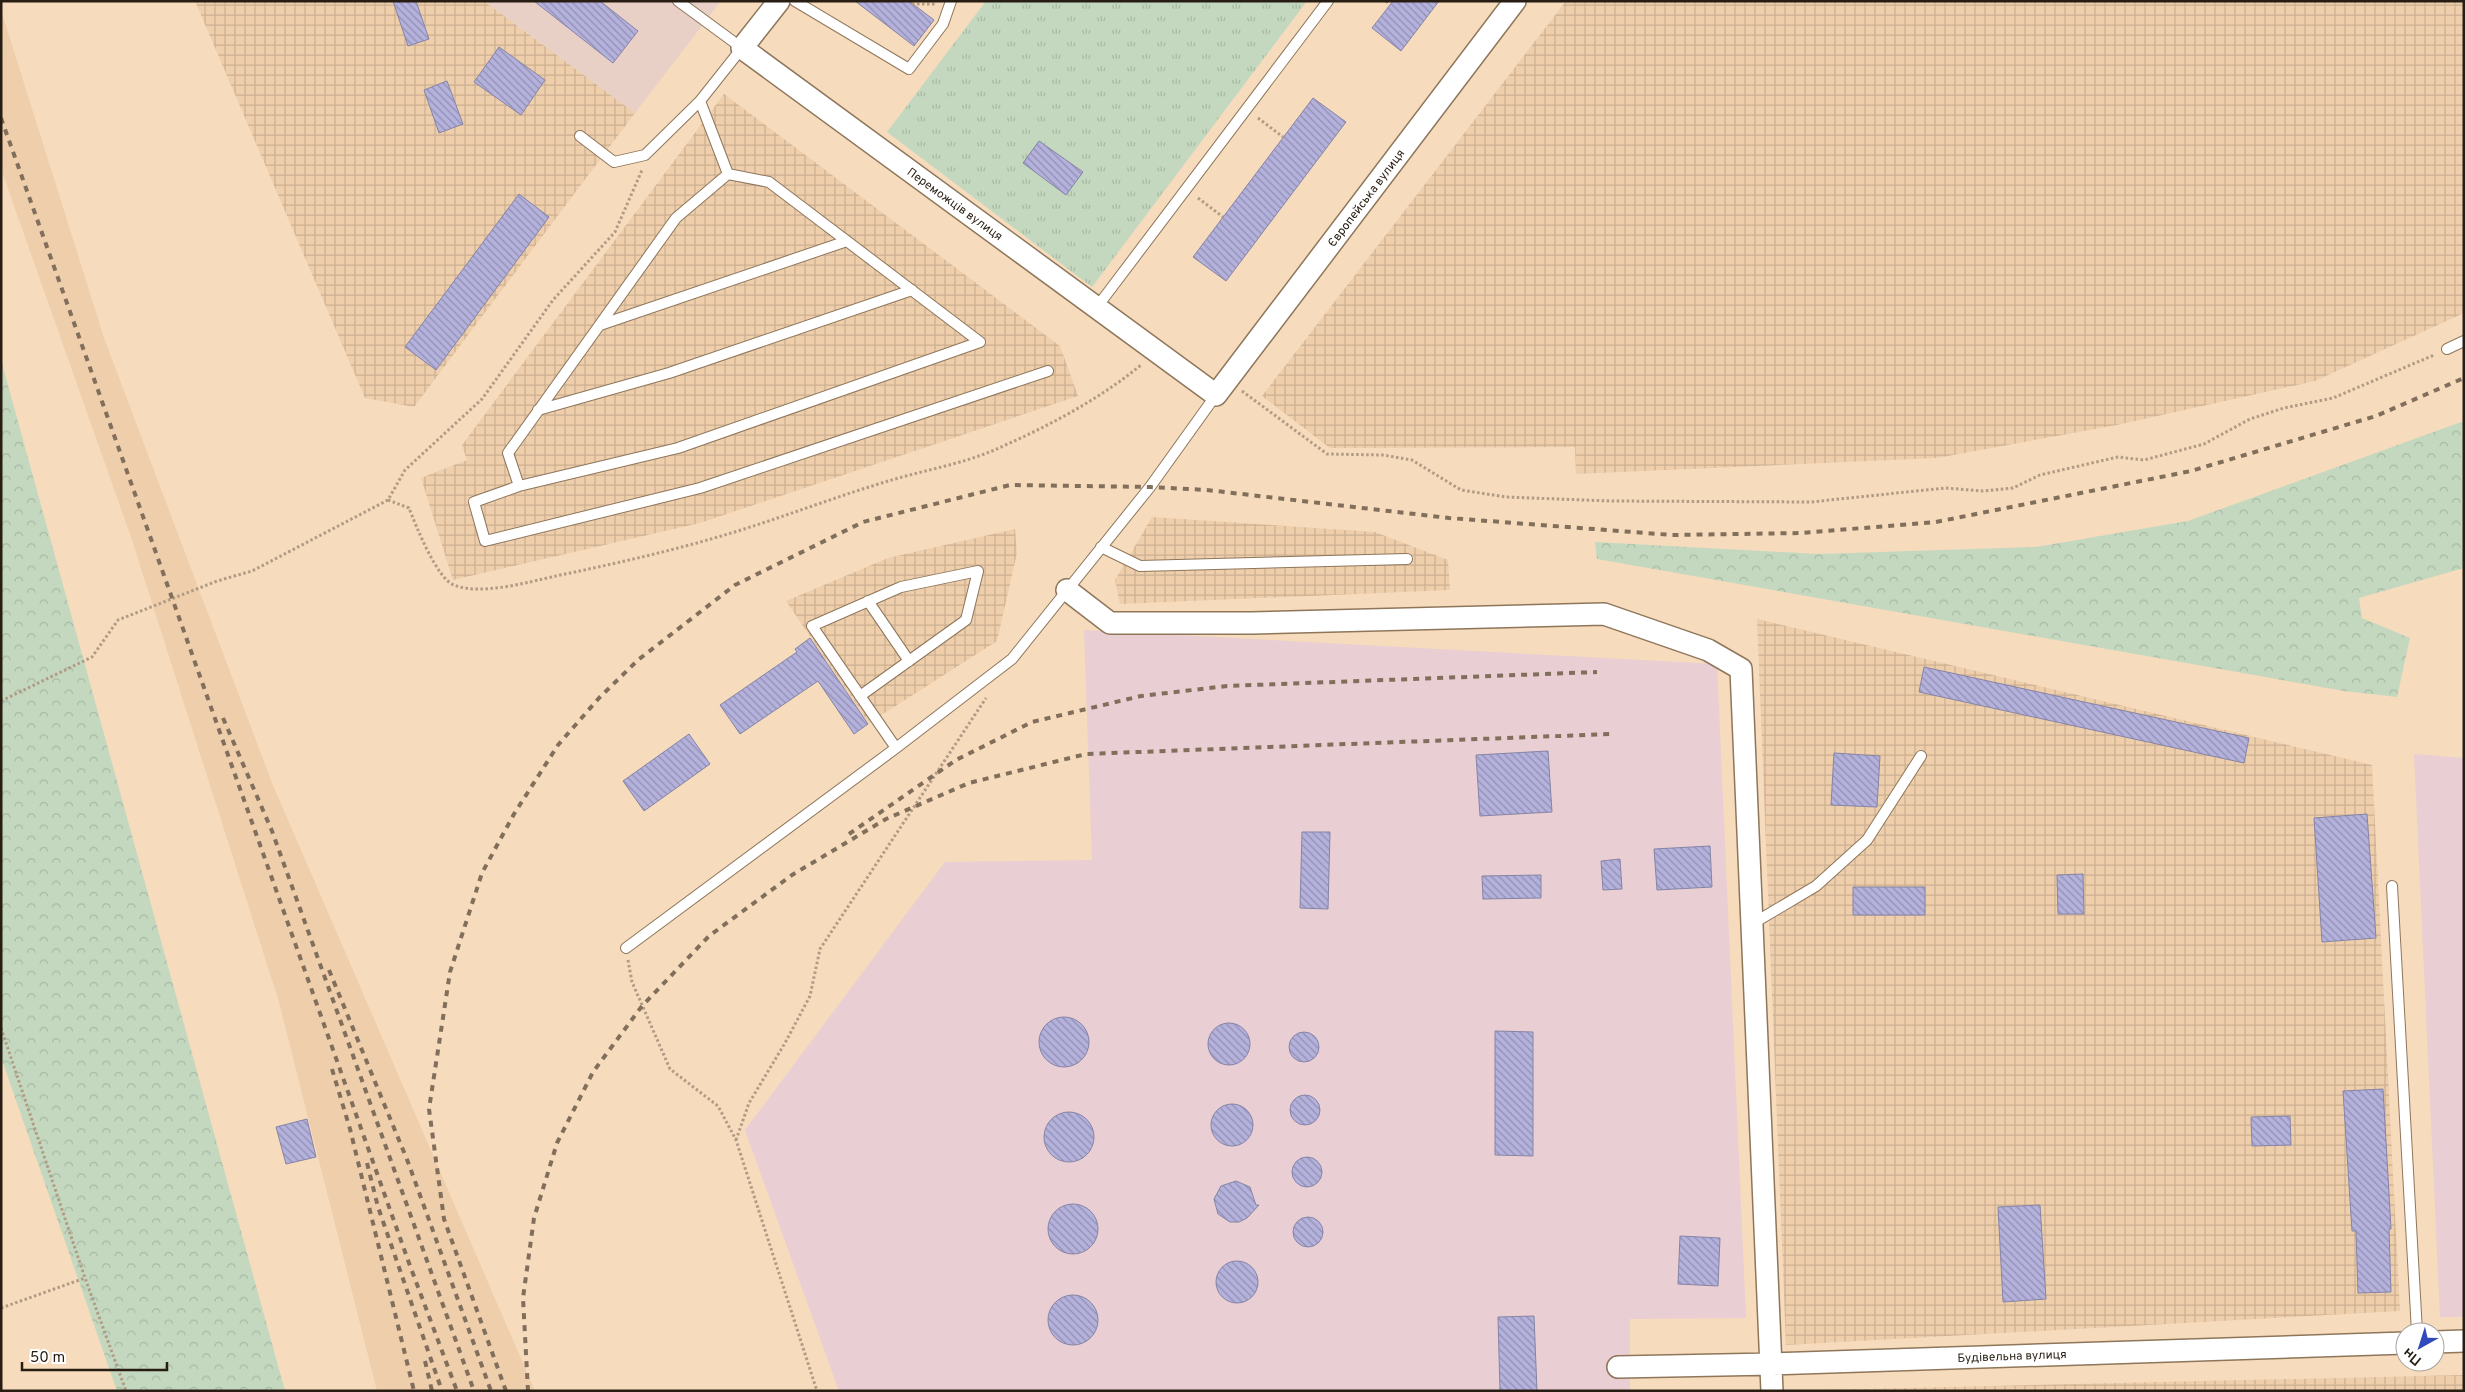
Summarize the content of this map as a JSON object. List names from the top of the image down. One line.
{"streets":{"street":["Європейська вулиця","Переможців вулиця","Будівельна вулиця"]},"crossings":[["Європейська вулиця","Переможців вулиця"]],"scale_bar":"50 m","north":"bottom left"}
